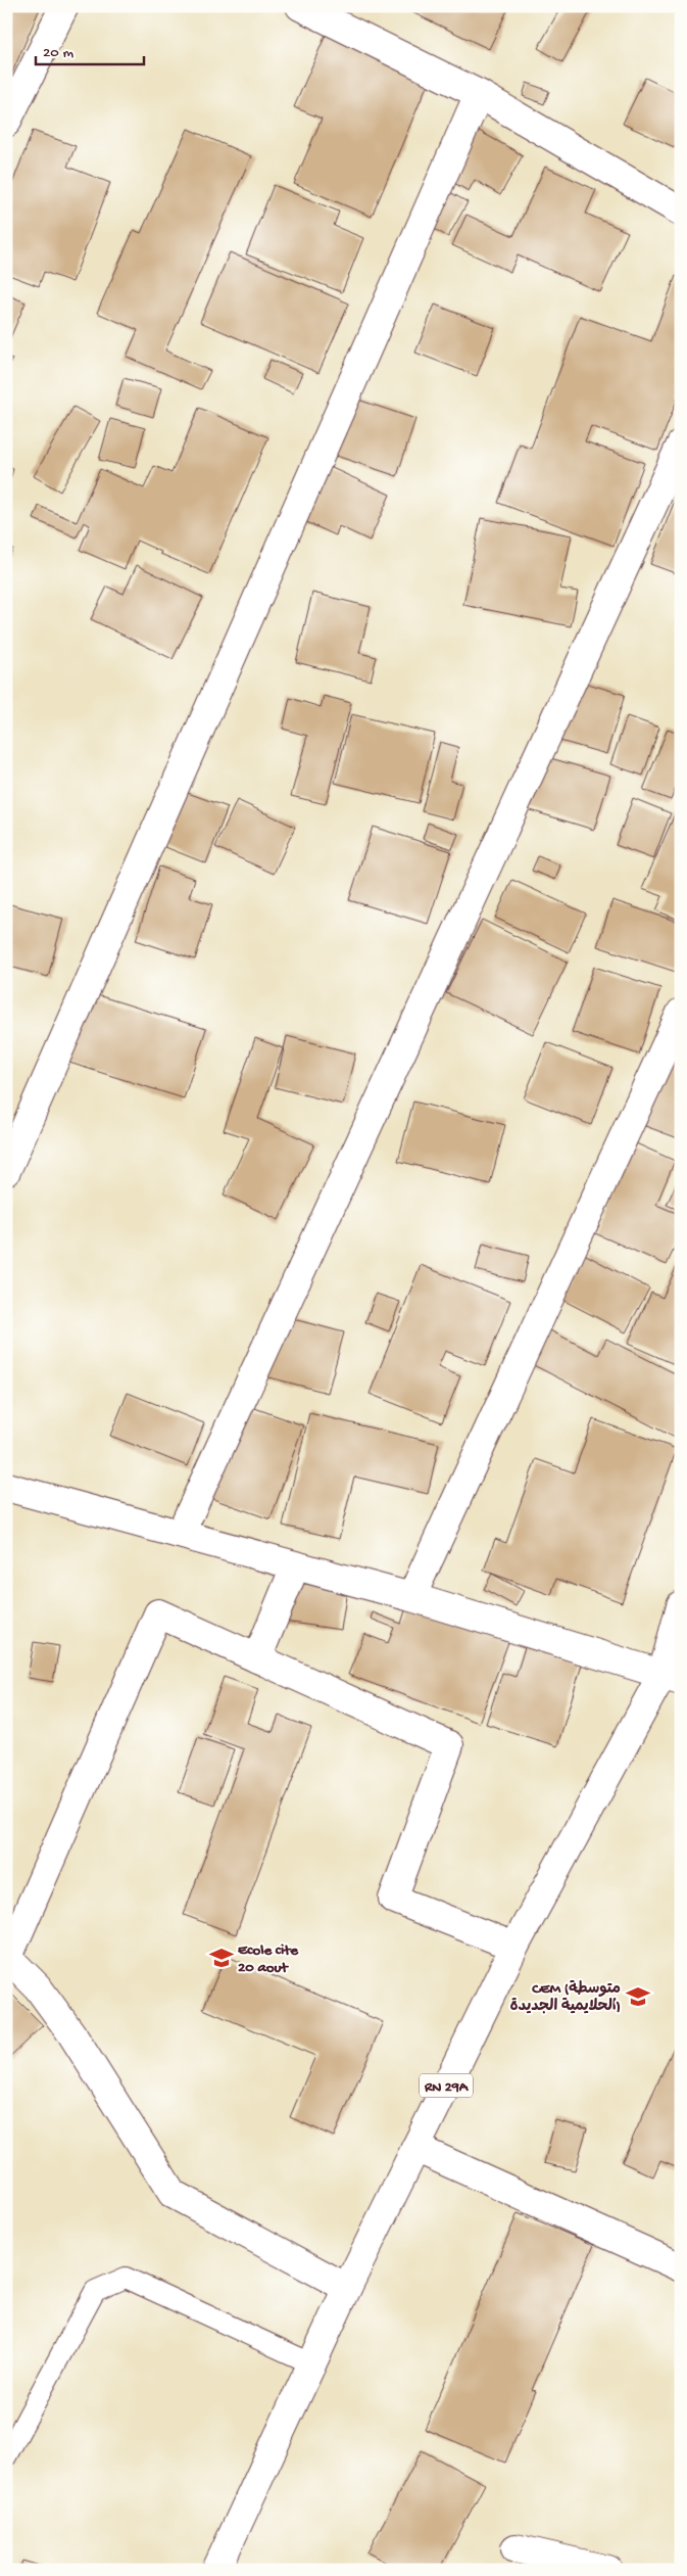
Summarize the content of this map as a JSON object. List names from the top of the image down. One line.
{"streets":{"street":["RN 29A"]},"places":{"school or university":["Ecole cite 20 aout","CEM (متوسطة الحلايمية الجديدة)"]},"scale_bar":"20 m"}
